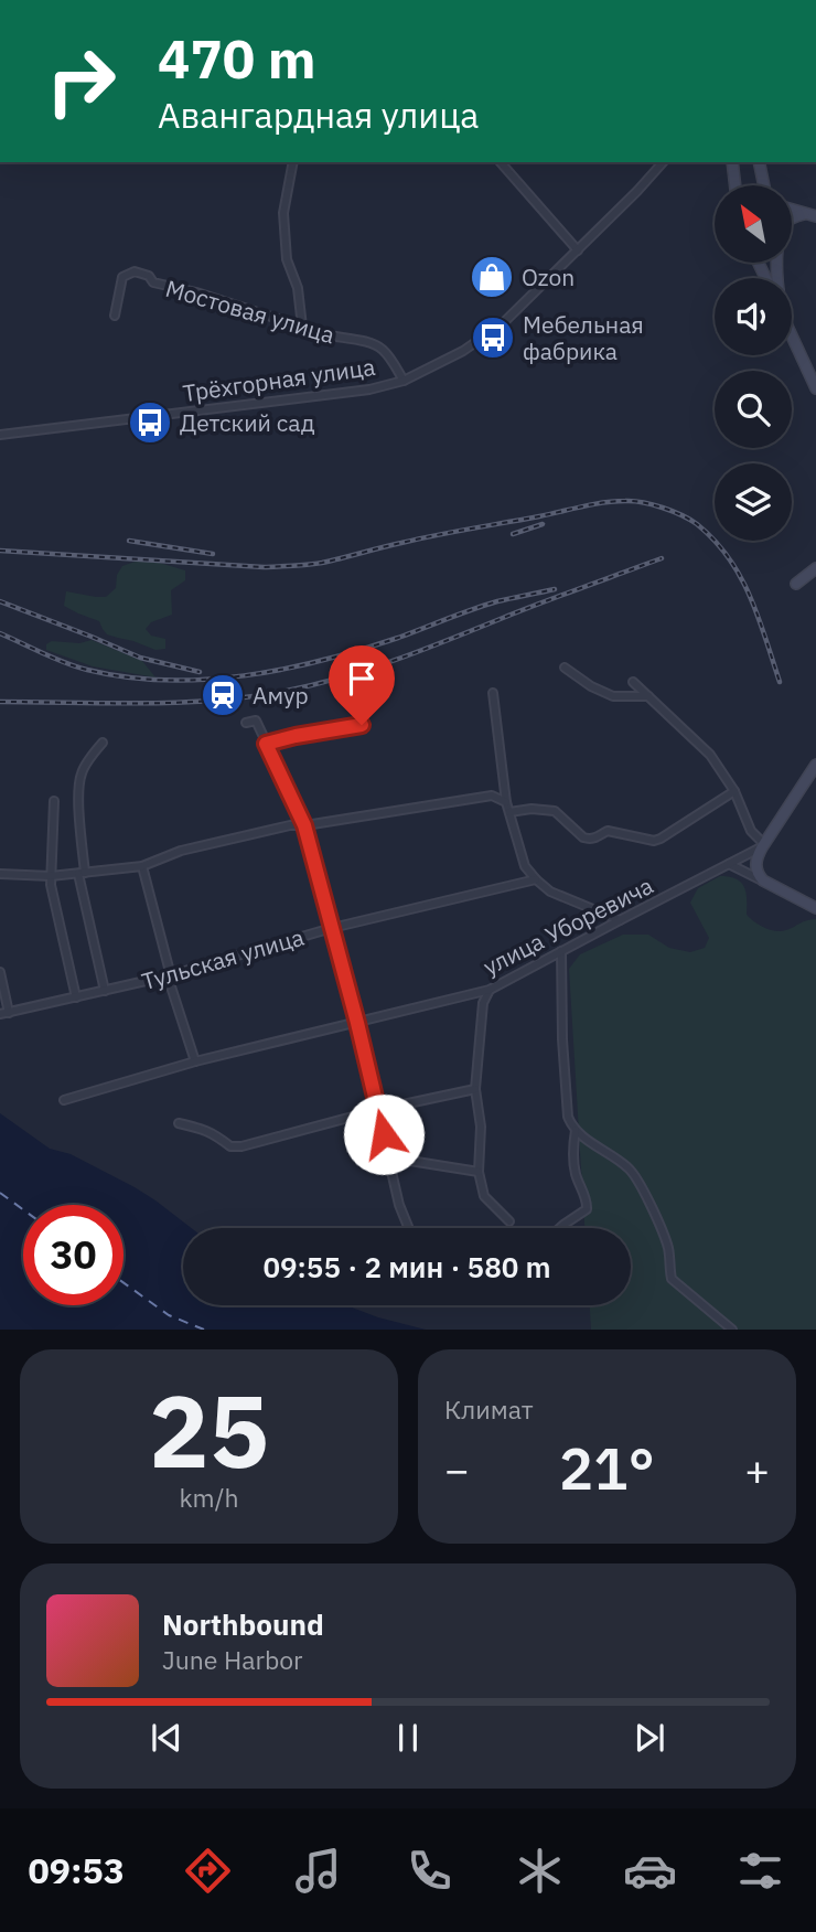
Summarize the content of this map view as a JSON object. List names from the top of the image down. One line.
{"streets":{"street":["Мостовая улица","Трёхгорная улица","улица Уборевича","Тульская улица"]},"crossings":[["Мостовая улица","Трёхгорная улица"]],"places":{"shop":["Ozon"],"bus stop":["Мебельная фабрика","Детский сад"],"station":["Амур"]},"north":"top left","page":{"turn":["470 m","Авангардная улица"],"limit":"30","trip":"09:55 · 2 мин · 580 m","tile":[["25","km/h"],"Климат"],"heat":["−","21°","+"],"song":["Northbound","June Harbor"],"tabs":"09:53"}}
